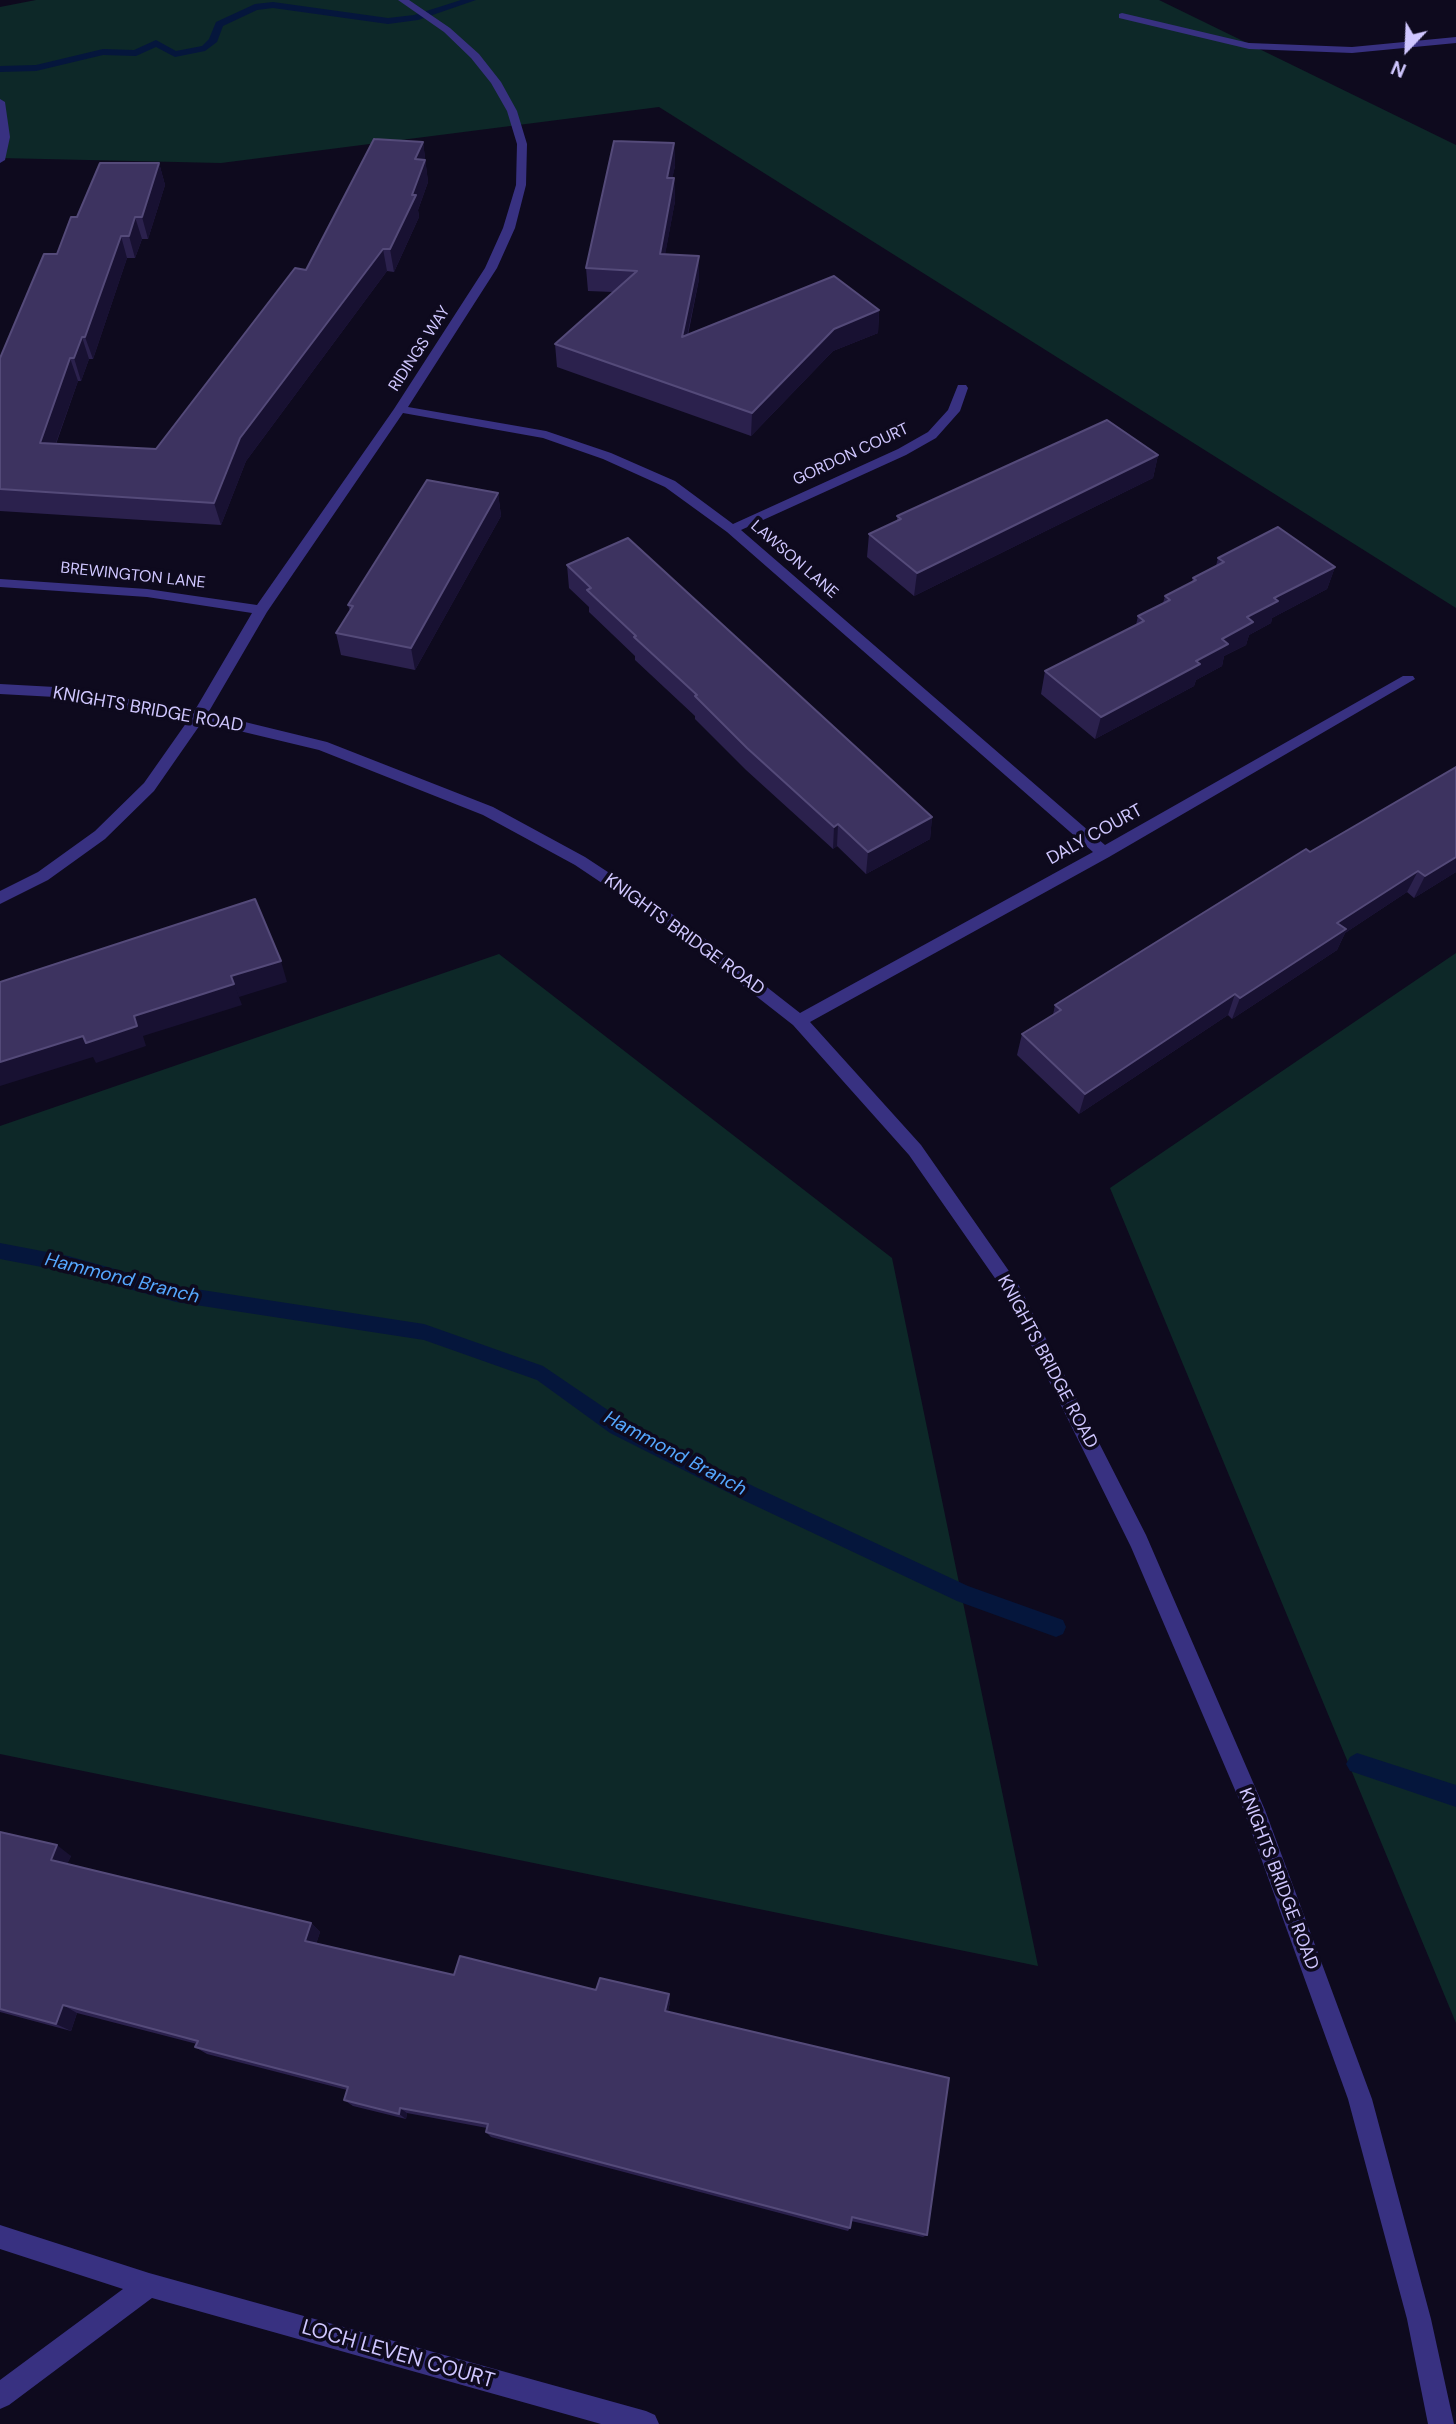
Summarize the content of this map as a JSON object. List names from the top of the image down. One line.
{"streets":{"street":["RIDINGS WAY","GORDON COURT","LAWSON LANE","BREWINGTON LANE","KNIGHTS BRIDGE ROAD","DALY COURT","LOCH LEVEN COURT"]},"crossings":[["RIDINGS WAY","LAWSON LANE"],["RIDINGS WAY","BREWINGTON LANE"],["RIDINGS WAY","KNIGHTS BRIDGE ROAD"],["GORDON COURT","LAWSON LANE"],["LAWSON LANE","DALY COURT"],["KNIGHTS BRIDGE ROAD","DALY COURT"]],"water":["Hammond Branch"],"north":"bottom left"}
